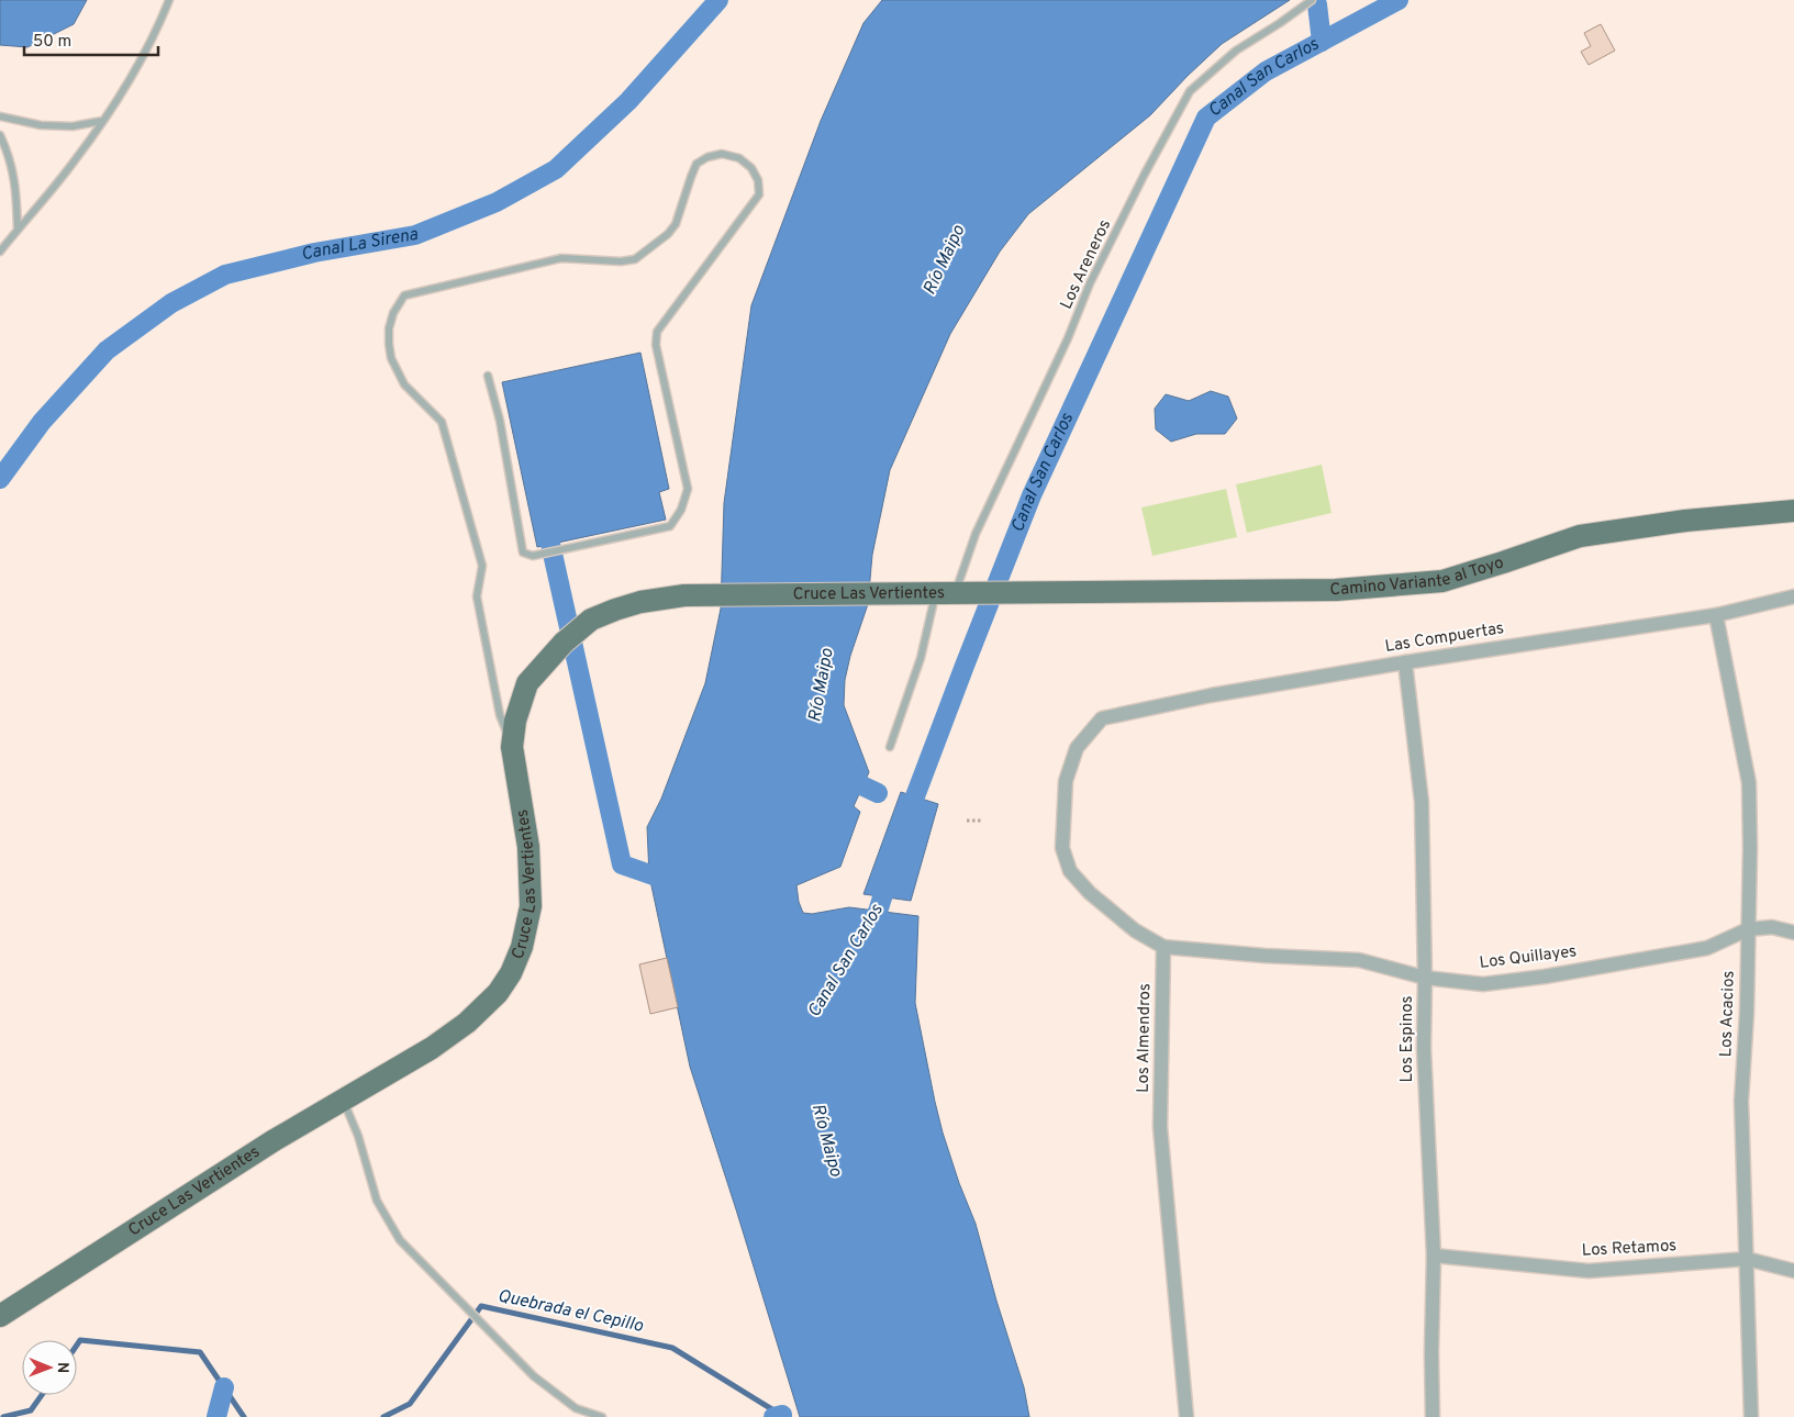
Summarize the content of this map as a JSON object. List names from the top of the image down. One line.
{"streets":{"main road":["Camino Variante al Toyo","Cruce Las Vertientes"],"street":["Las Compuertas","Los Quillayes","Los Acacios","Los Almendros","Los Espinos","Los Retamos"],"lane":["Los Areneros"]},"crossings":[["Los Areneros","Cruce Las Vertientes"],["Camino Variante al Toyo","Cruce Las Vertientes"],["Las Compuertas","Los Quillayes"],["Las Compuertas","Los Acacios"],["Las Compuertas","Los Almendros"],["Las Compuertas","Los Espinos"],["Los Quillayes","Los Acacios"],["Los Quillayes","Los Almendros"],["Los Quillayes","Los Espinos"],["Los Acacios","Los Retamos"],["Los Espinos","Los Retamos"]],"water":["Canal San Carlos","Canal La Sirena","Río Maipo","Quebrada el Cepillo"],"scale_bar":"50 m","north":"right"}
